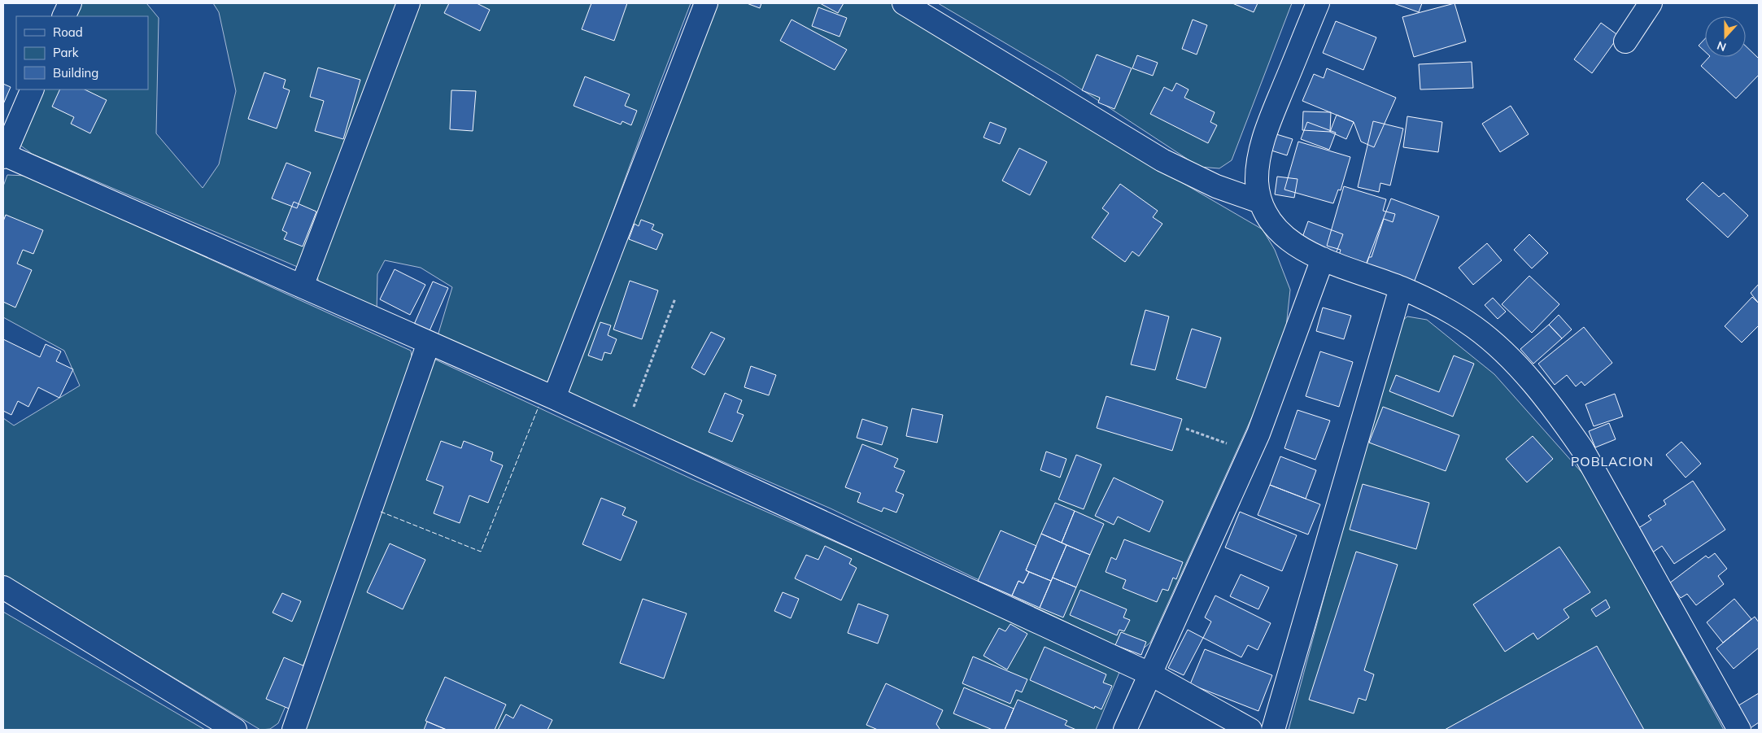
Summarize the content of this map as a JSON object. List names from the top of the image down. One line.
{"districts":["POBLACION"],"legend":["Road","Park","Building"],"north":"bottom"}
